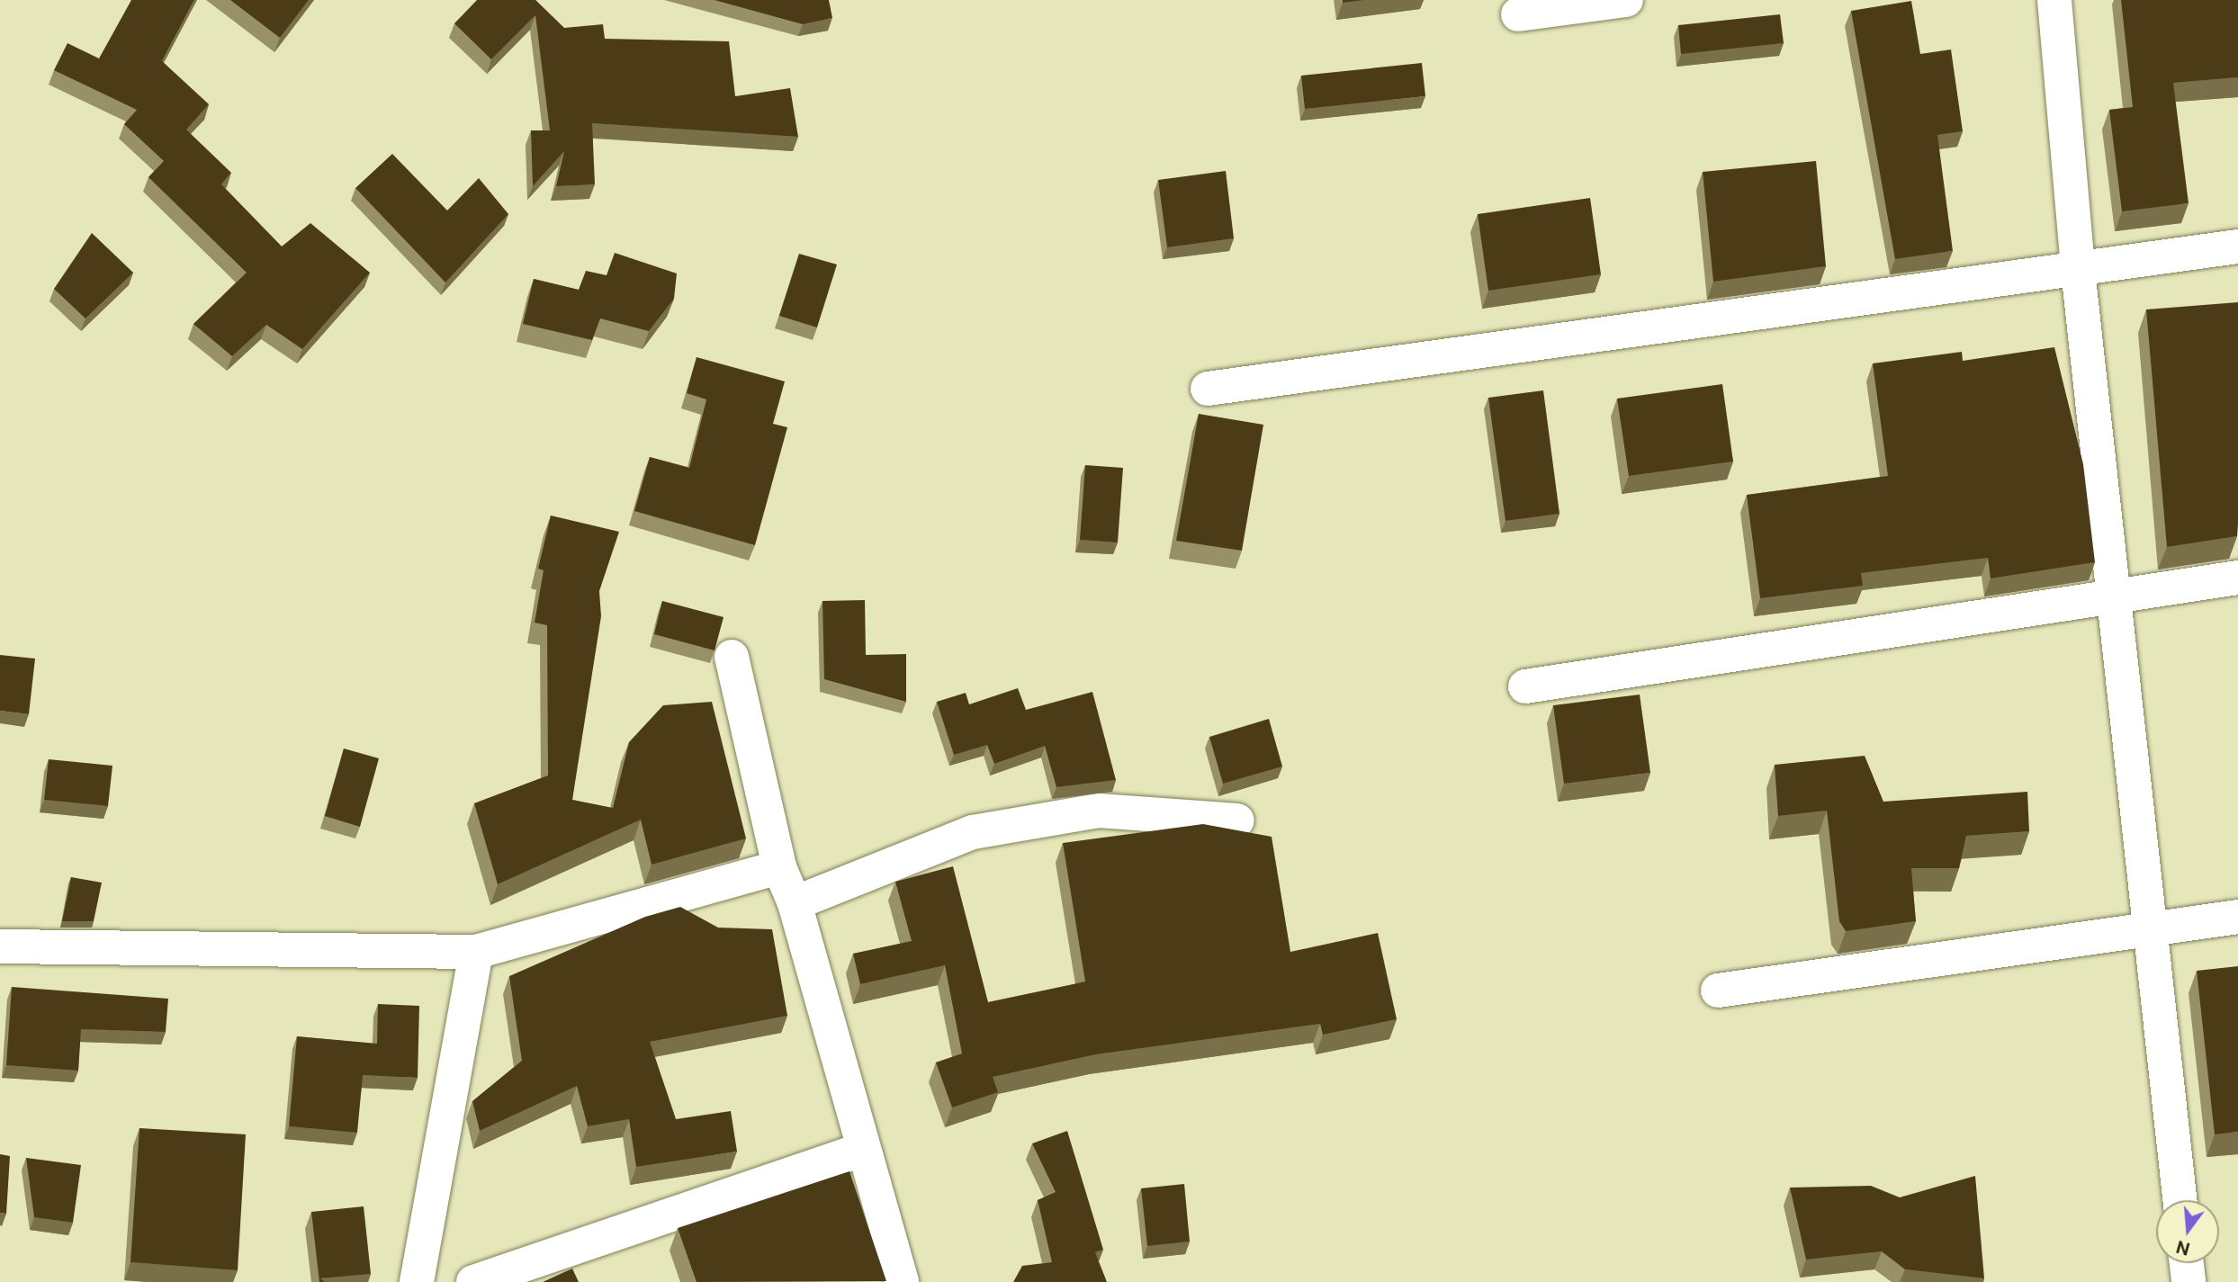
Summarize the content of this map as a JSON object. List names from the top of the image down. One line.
{"north":"bottom"}
